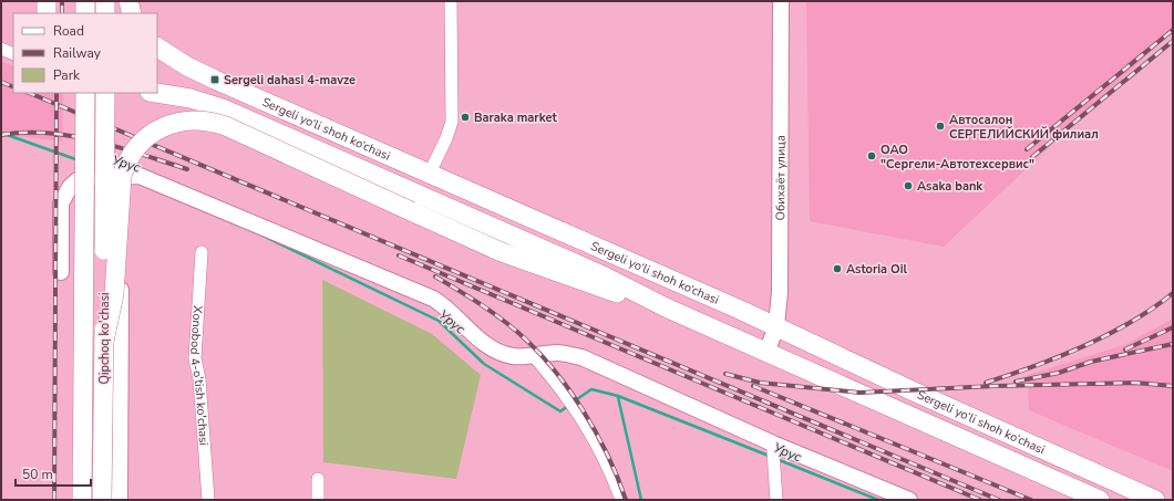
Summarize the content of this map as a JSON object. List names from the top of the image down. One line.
{"streets":{"main road":["Sergeli yo‘li shoh ko‘chasi","Qipchoq ko'chasi"],"street":["Обихаёт улица","Xonobod 4-o'tish ko'chasi"]},"crossings":[["Sergeli yo‘li shoh ko‘chasi","Обихаёт улица"]],"water":["Урус"],"places":{"transit":["Sergeli dahasi 4-mavze"],"other":["Baraka market","Автосалон СЕРГЕЛИЙСКИЙ филиал","ОАО \"Сергели-Автотехсервис\"","Asaka bank","Astoria Oil"]},"legend":["Road","Railway","Park"],"scale_bar":"50 m"}
